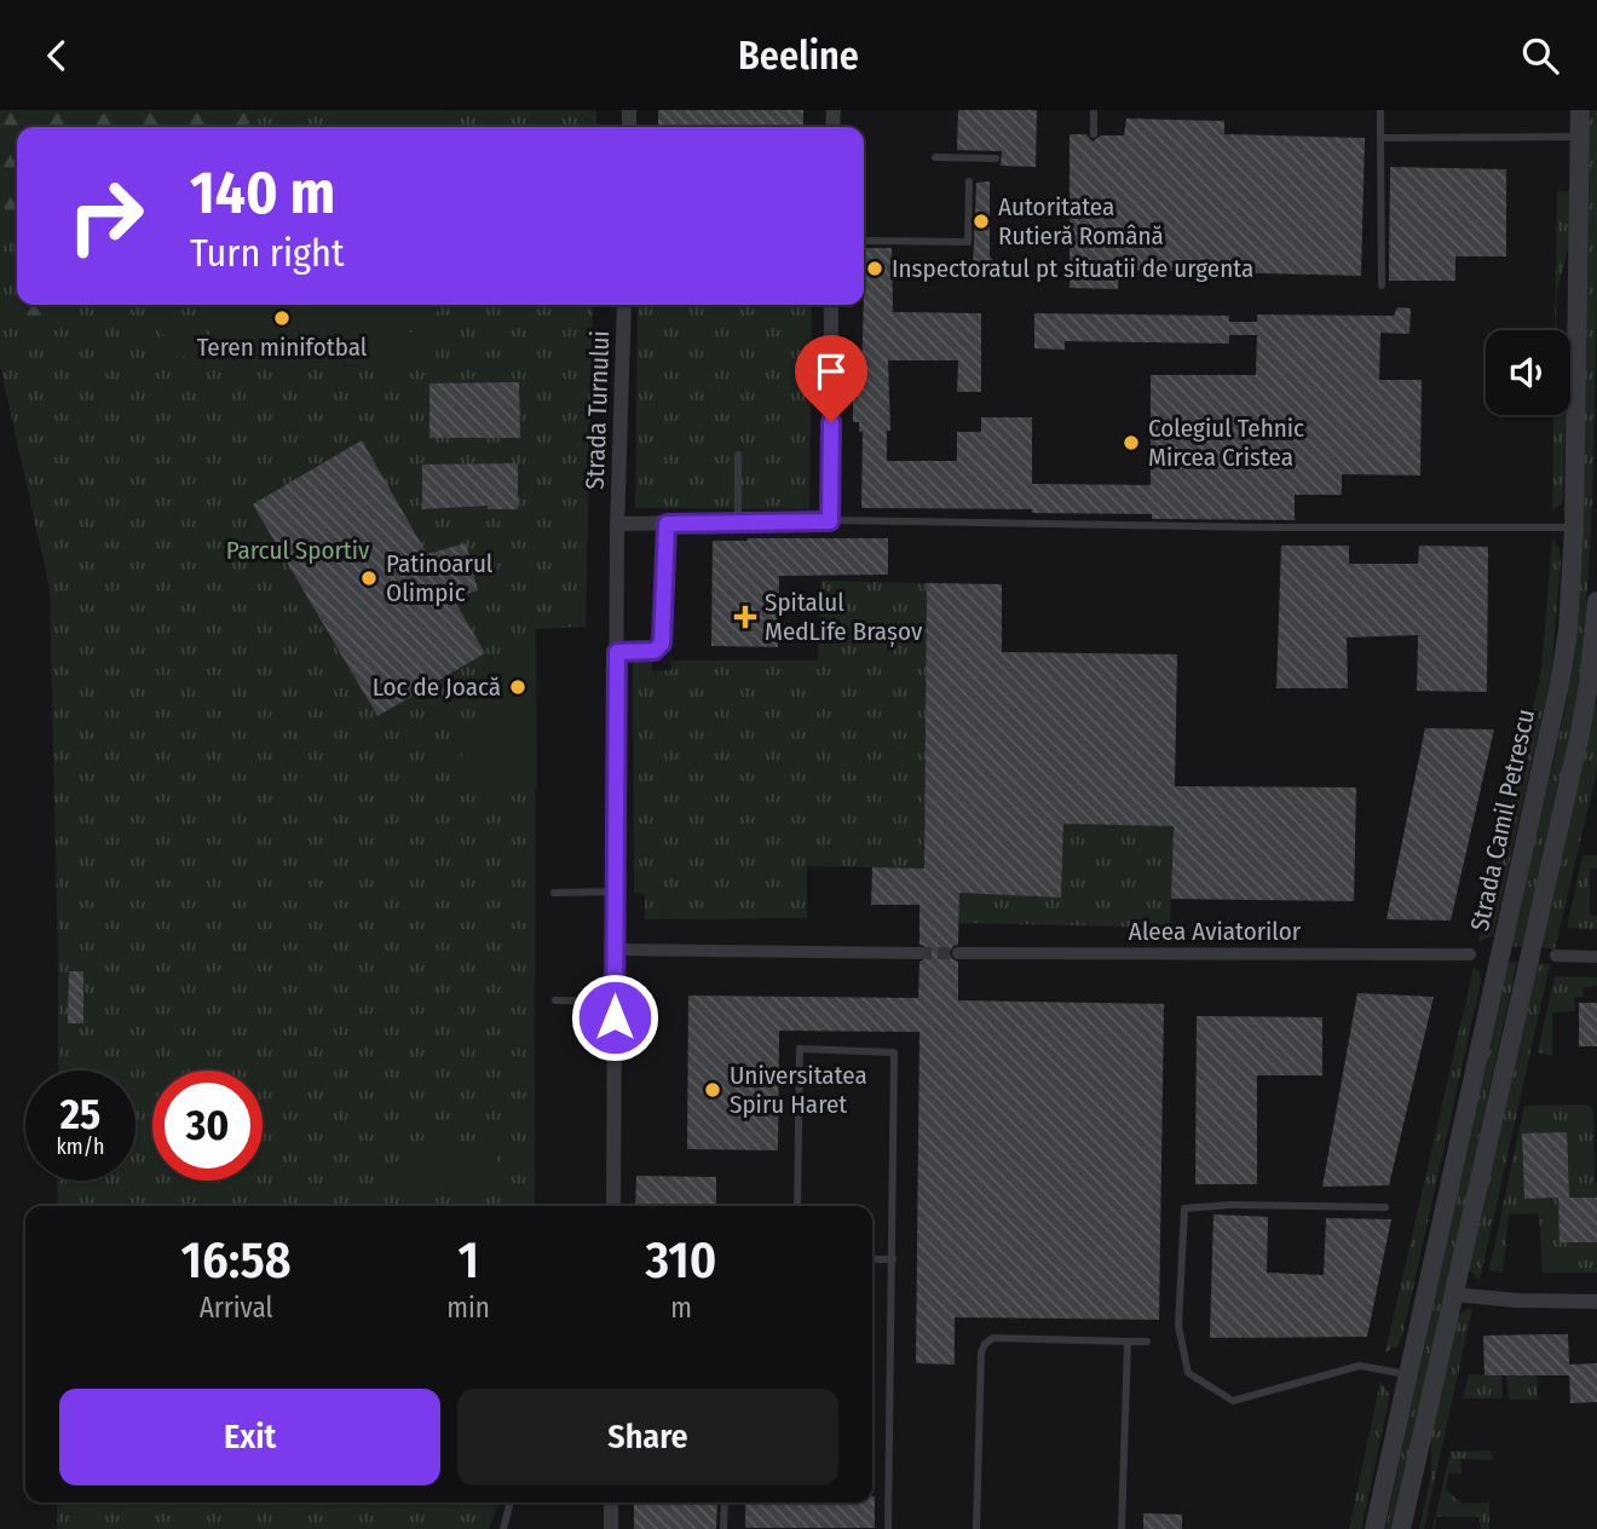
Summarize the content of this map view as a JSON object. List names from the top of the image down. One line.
{"streets":{"street":["Strada Turnului","Strada Camil Petrescu","Aleea Aviatorilor"]},"parks":["Parcul Sportiv"],"places":{"other":["Autoritatea Rutieră Română","Inspectoratul pt situatii de urgenta","Teren minifotbal","Colegiul Tehnic Mircea Cristea","Patinoarul Olimpic","Loc de Joacă","Universitatea Spiru Haret"],"health":["Spitalul MedLife Brașov"]},"page":{"header":"Beeline","turn":["140 m","Turn right"],"speed":"25 km/h","limit":"30","eta":["16:58","Arrival","1","min","310","m"],"buttons":["Exit","Share"]}}
